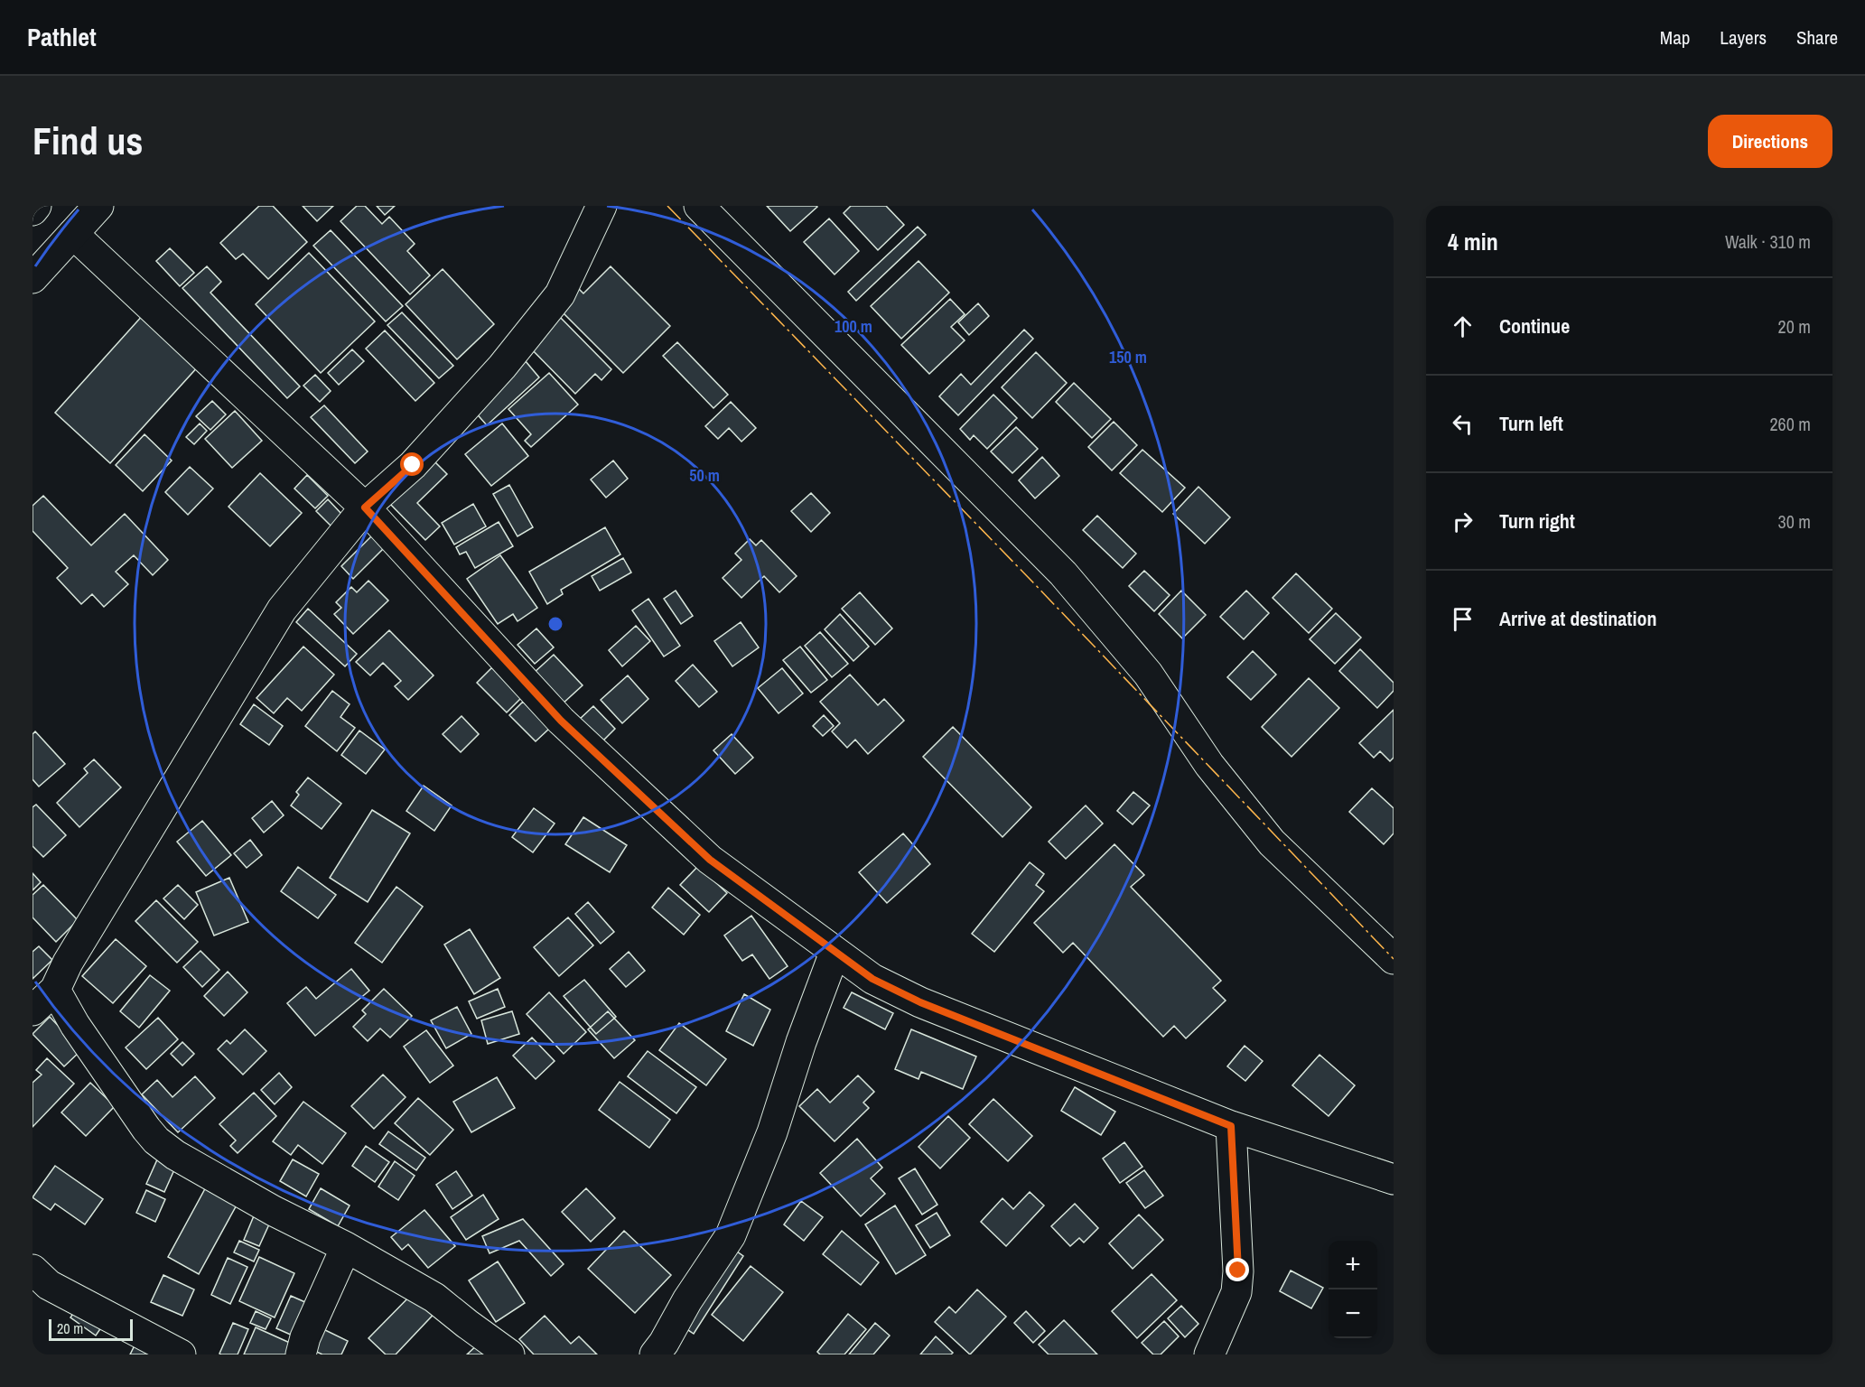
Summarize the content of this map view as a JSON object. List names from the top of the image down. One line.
{"scale_bar":"20 m","page":{"header":"Pathlet","nav":["Map","Layers","Share"],"buttons":"Directions","title":"Find us","heading":["4 min","Walk · 310 m"],"list":[["Continue","20 m"],["Turn left","260 m"],["Turn right","30 m"],"Arrive at destination"],"map_buttons":["+","−"],"scale":"20 m"},"rings":["100 m","150 m","50 m"]}
